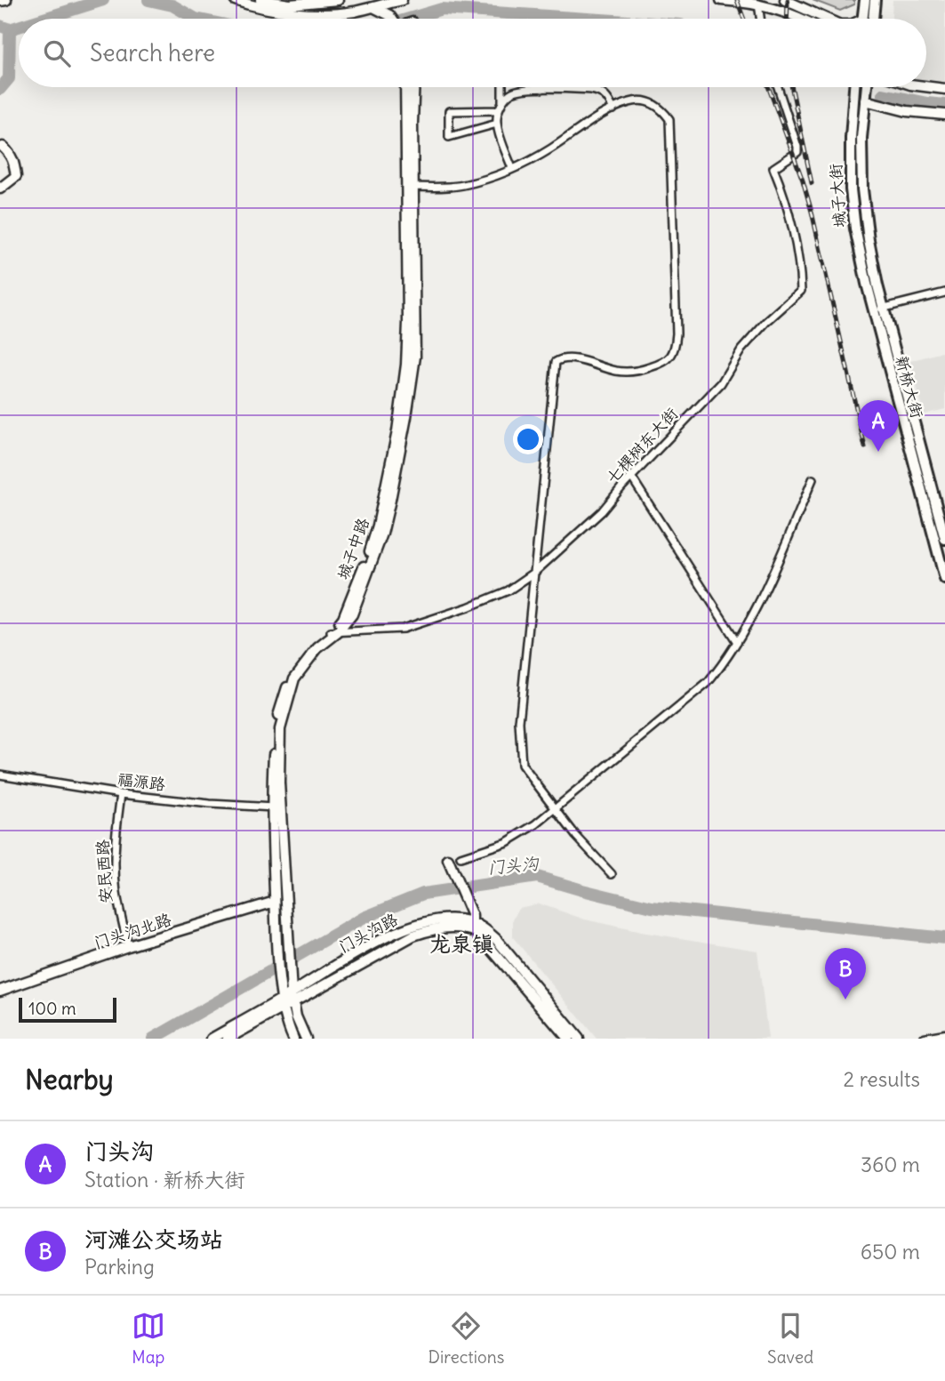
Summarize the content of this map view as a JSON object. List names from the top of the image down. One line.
{"streets":{"main road":["城子大街","新桥大街"],"street":["七棵树东大街","城子中路","福源路","安民西路","门头沟北路","门头沟路"]},"crossings":[["城子大街","新桥大街"],["七棵树东大街","城子中路"],["城子中路","福源路"],["城子中路","门头沟北路"],["城子中路","门头沟路"],["福源路","安民西路"],["安民西路","门头沟北路"]],"districts":["龙泉镇"],"water":["门头沟"],"scale_bar":"100 m","page":{"search":"Search here","pins":["A","B"],"scale":"100 m","heading":["Nearby","2 results"],"list":[{"mark":"A","name":"门头沟","note":"Station · 新桥大街","value":"360 m"},{"mark":"B","name":"河滩公交场站","note":"Parking","value":"650 m"}],"nav":["Map","Directions","Saved"]}}
